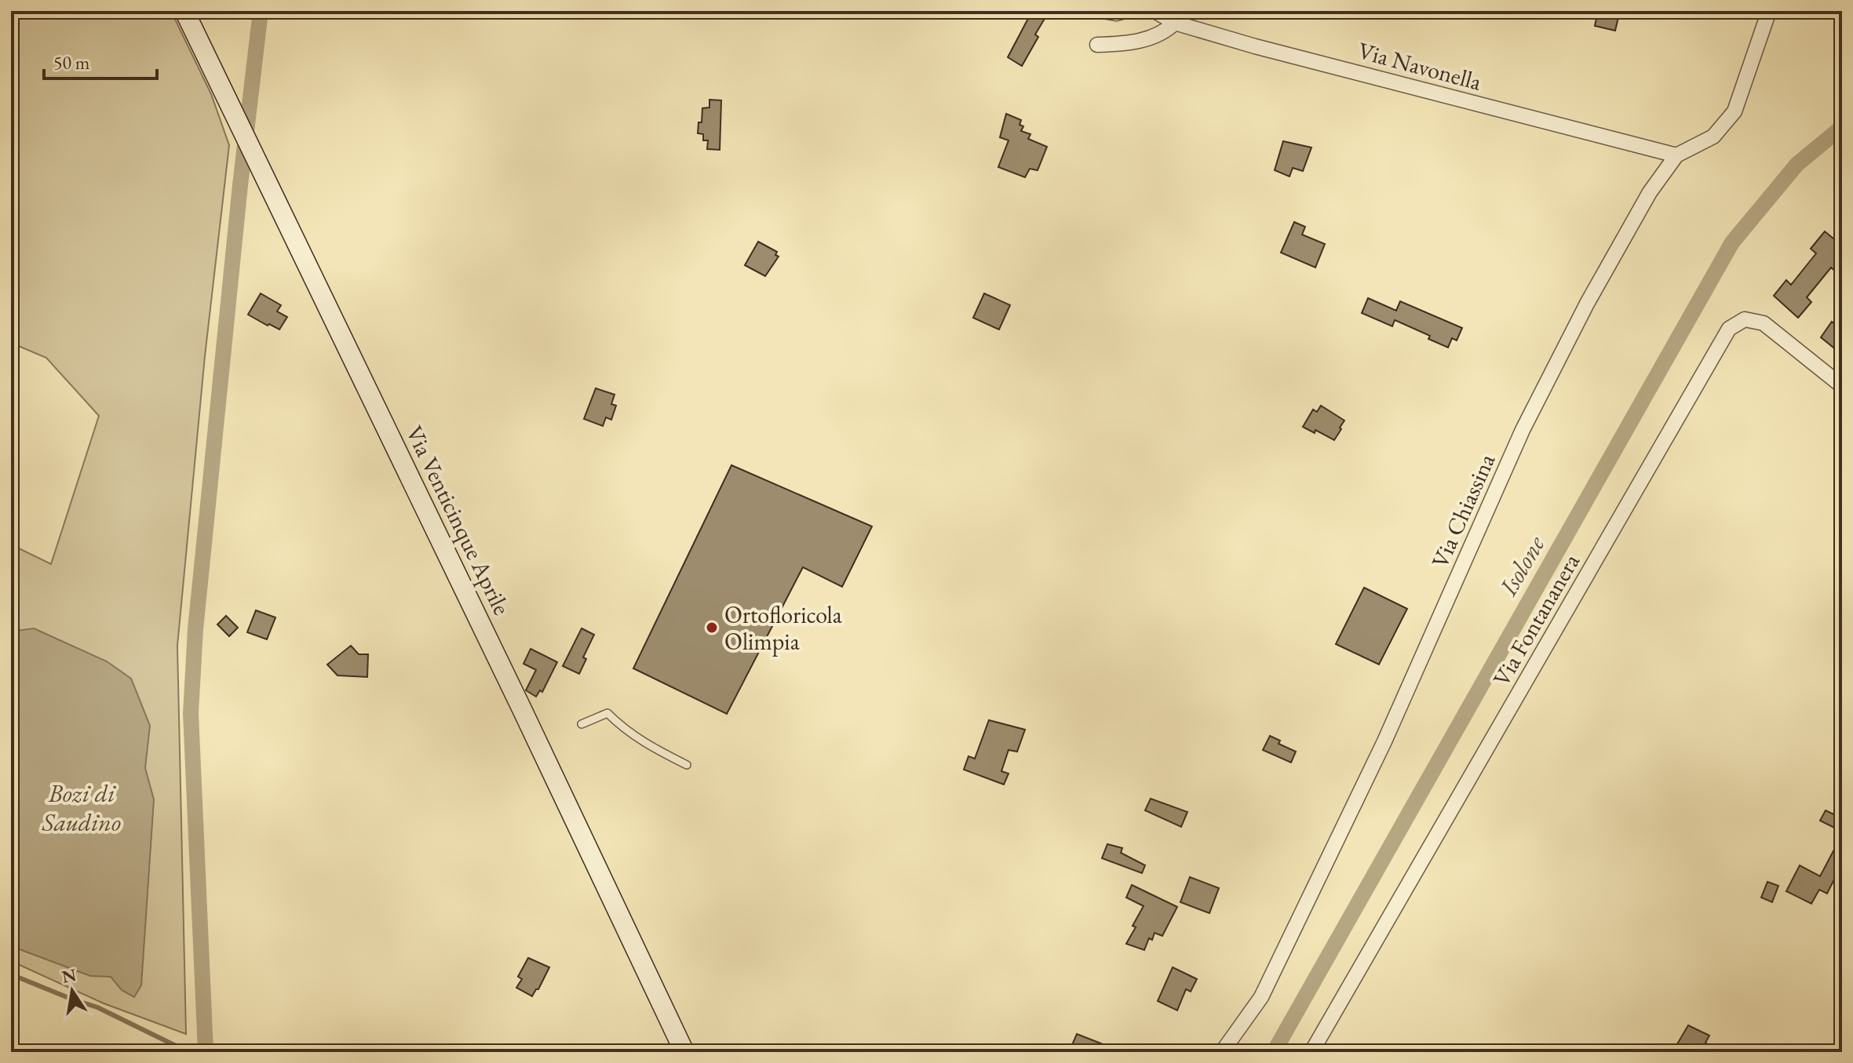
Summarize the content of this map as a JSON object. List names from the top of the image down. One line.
{"streets":{"main road":["Via Venticinque Aprile"],"street":["Via Navonella","Via Chiassina","Via Fontananera"]},"crossings":[["Via Navonella","Via Chiassina"]],"water":["Isolone","Bozi di Saudino"],"places":["Ortofloricola Olimpia"],"scale_bar":"50 m","north":"top"}
